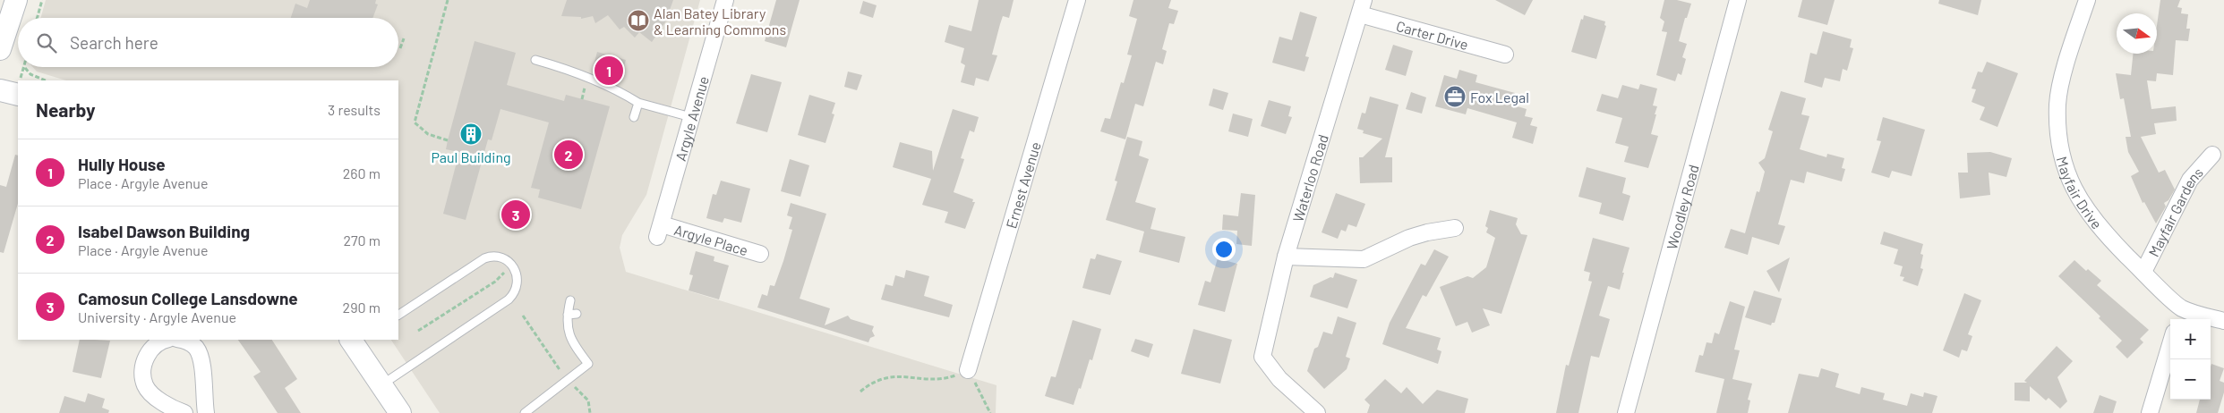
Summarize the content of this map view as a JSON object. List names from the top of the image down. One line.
{"streets":{"street":["Carter Drive","Argyle Avenue","Waterloo Road","Ernest Avenue","Mayfair Drive","Woodley Road","Mayfair Gardens","Argyle Place"]},"crossings":[["Carter Drive","Waterloo Road"],["Argyle Avenue","Argyle Place"],["Mayfair Drive","Mayfair Gardens"]],"places":{"library":["Alan Batey Library & Learning Commons"],"office":["Fox Legal"],"building":["Paul Building"]},"north":"right","page":{"search":"Search here","pins":["1","2","3"],"heading":["Nearby","3 results"],"list":[{"mark":"1","name":"Hully House","note":"Place · Argyle Avenue","value":"260 m"},{"mark":"2","name":"Isabel Dawson Building","note":"Place · Argyle Avenue","value":"270 m"},{"mark":"3","name":"Camosun College Lansdowne","note":"University · Argyle Avenue","value":"290 m"}],"map_buttons":["+","−"]}}
